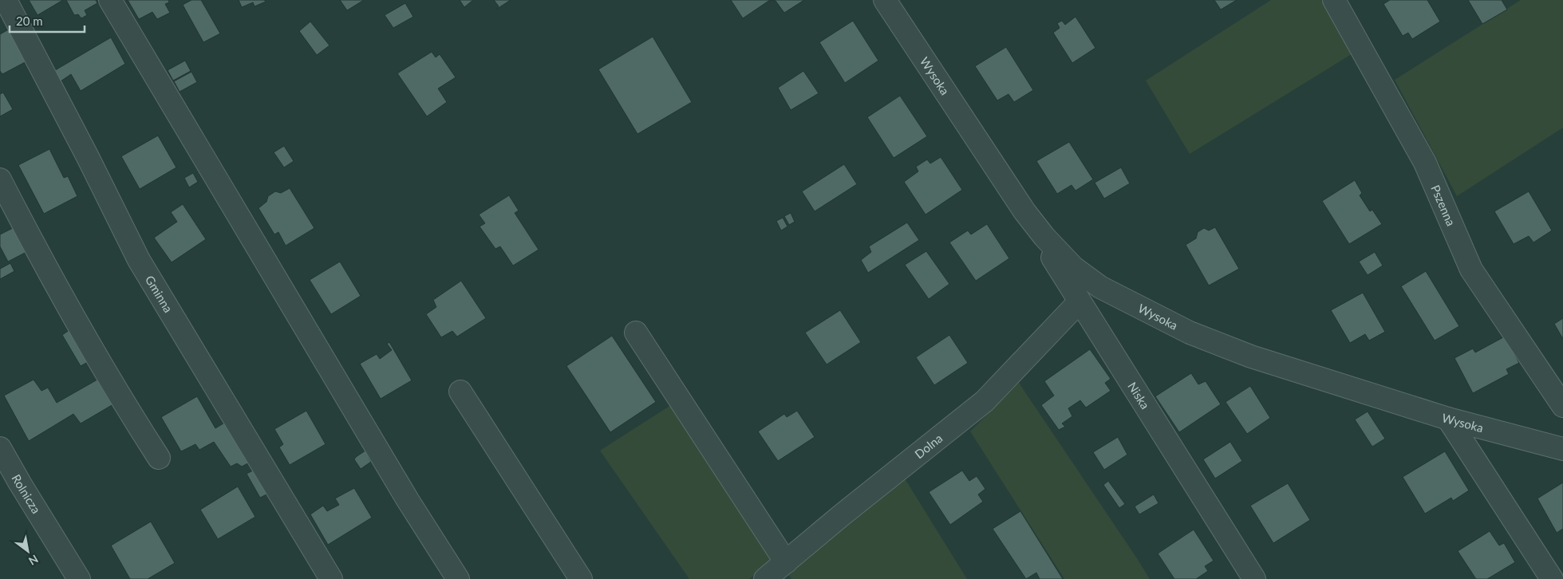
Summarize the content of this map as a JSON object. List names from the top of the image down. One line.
{"streets":{"street":["Wysoka","Pszenna","Gminna","Niska","Dolna","Rolnicza"]},"crossings":[["Wysoka","Niska"],["Niska","Dolna"]],"scale_bar":"20 m","north":"bottom right"}
